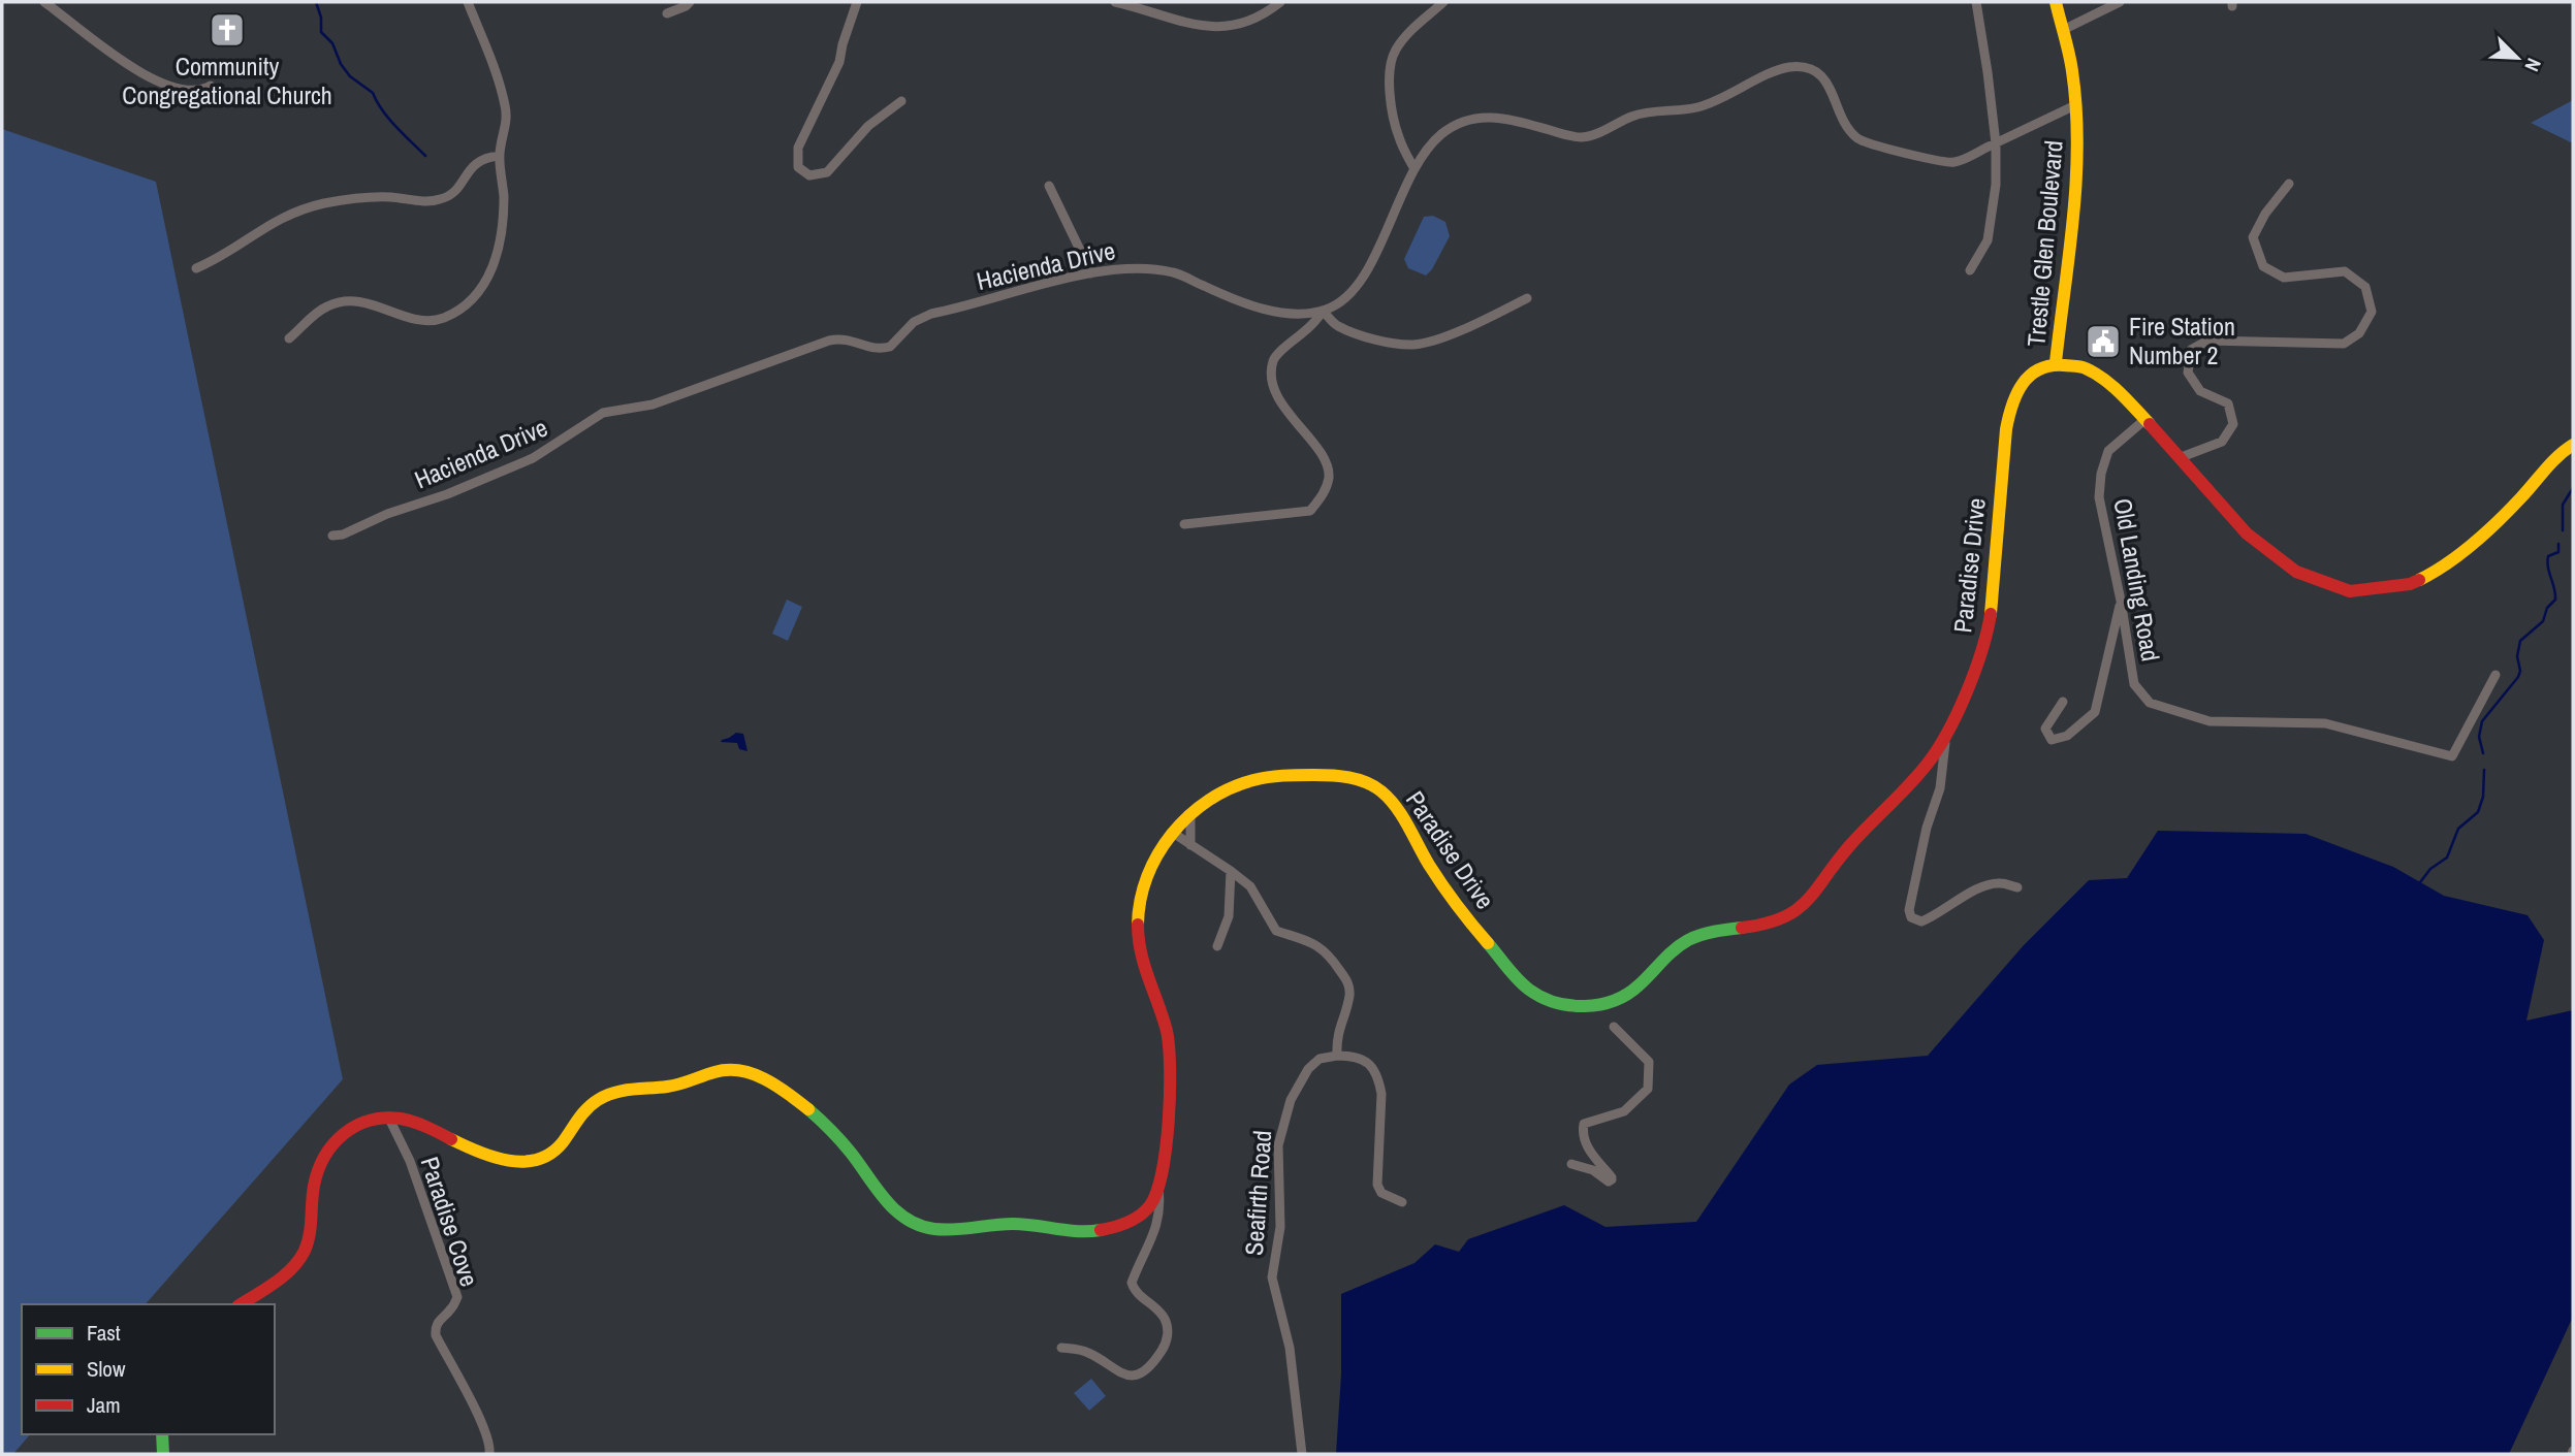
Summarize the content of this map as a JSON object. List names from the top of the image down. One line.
{"streets":{"street":["Trestle Glen Boulevard","Hacienda Drive","Paradise Drive","Old Landing Road","Seafirth Road","Paradise Cove"]},"crossings":[["Trestle Glen Boulevard","Paradise Drive"]],"places":{"church":["Community Congregational Church"],"public building":["Fire Station Number 2"]},"legend":["Fast","Slow","Jam"],"north":"bottom right"}
